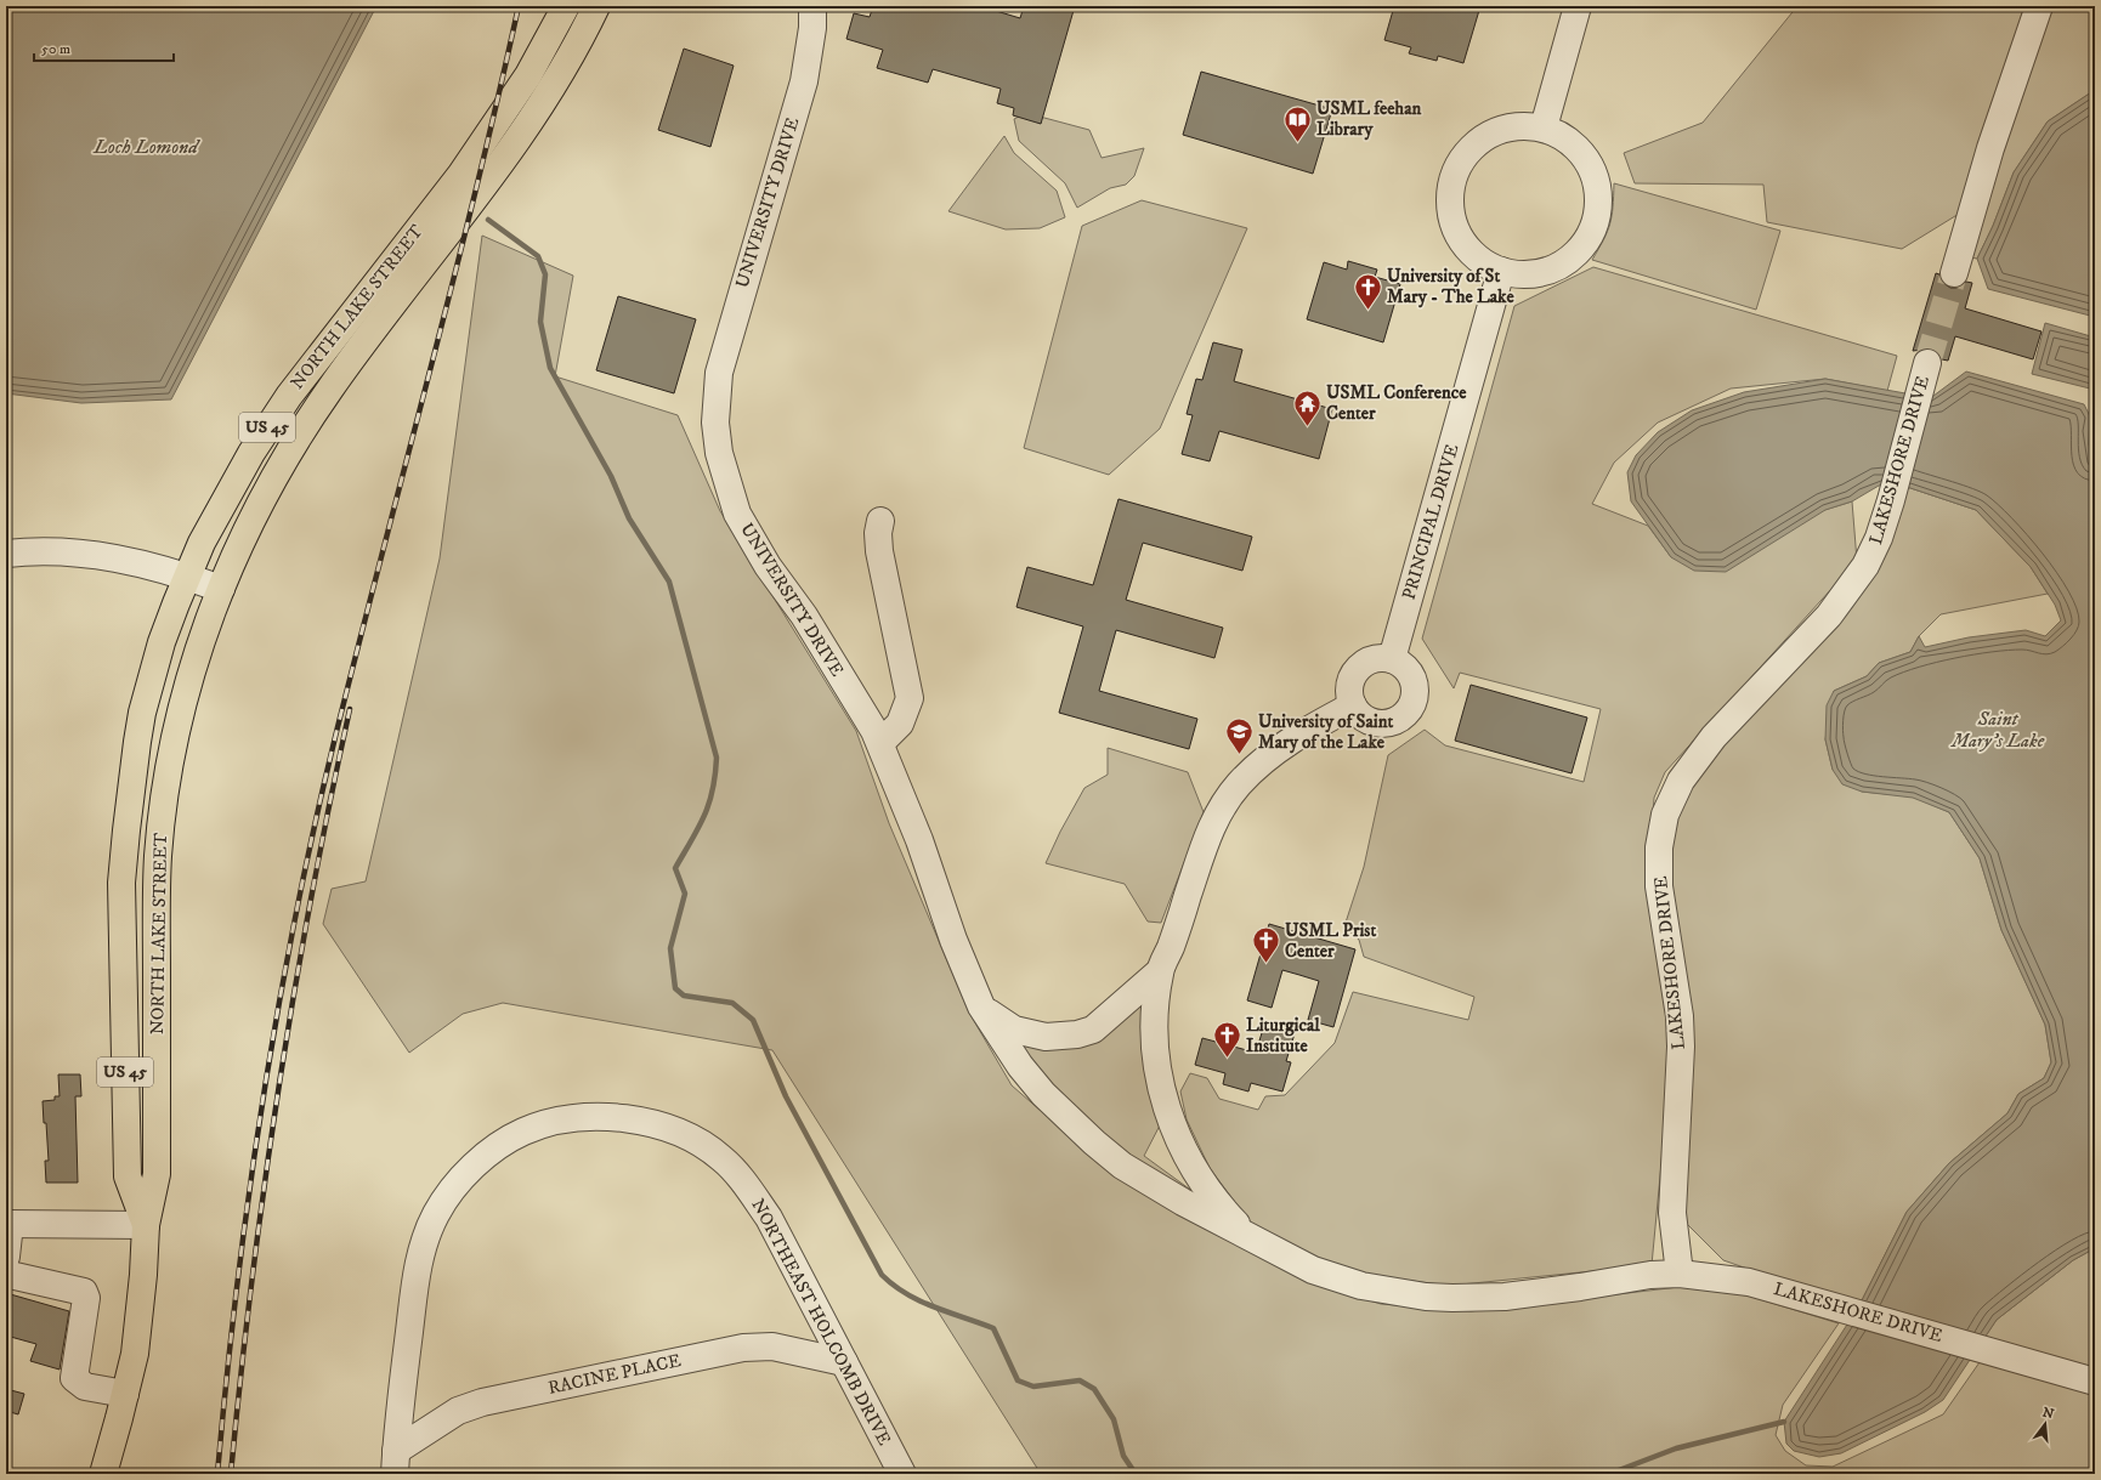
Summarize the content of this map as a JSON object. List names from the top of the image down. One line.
{"streets":{"main road":["NORTH LAKE STREET","US 45"],"street":["UNIVERSITY DRIVE","LAKESHORE DRIVE","PRINCIPAL DRIVE","NORTHEAST HOLCOMB DRIVE","RACINE PLACE"]},"crossings":[["UNIVERSITY DRIVE","LAKESHORE DRIVE"],["NORTHEAST HOLCOMB DRIVE","RACINE PLACE"]],"water":["Loch Lomond","Saint Mary's Lake"],"places":{"library":["USML feehan Library"],"church":["University of St Mary - The Lake","USML Prist Center","Liturgical Institute"],"temple":["USML Conference Center"],"school or university":["University of Saint Mary of the Lake"]},"scale_bar":"50 m","north":"top"}
